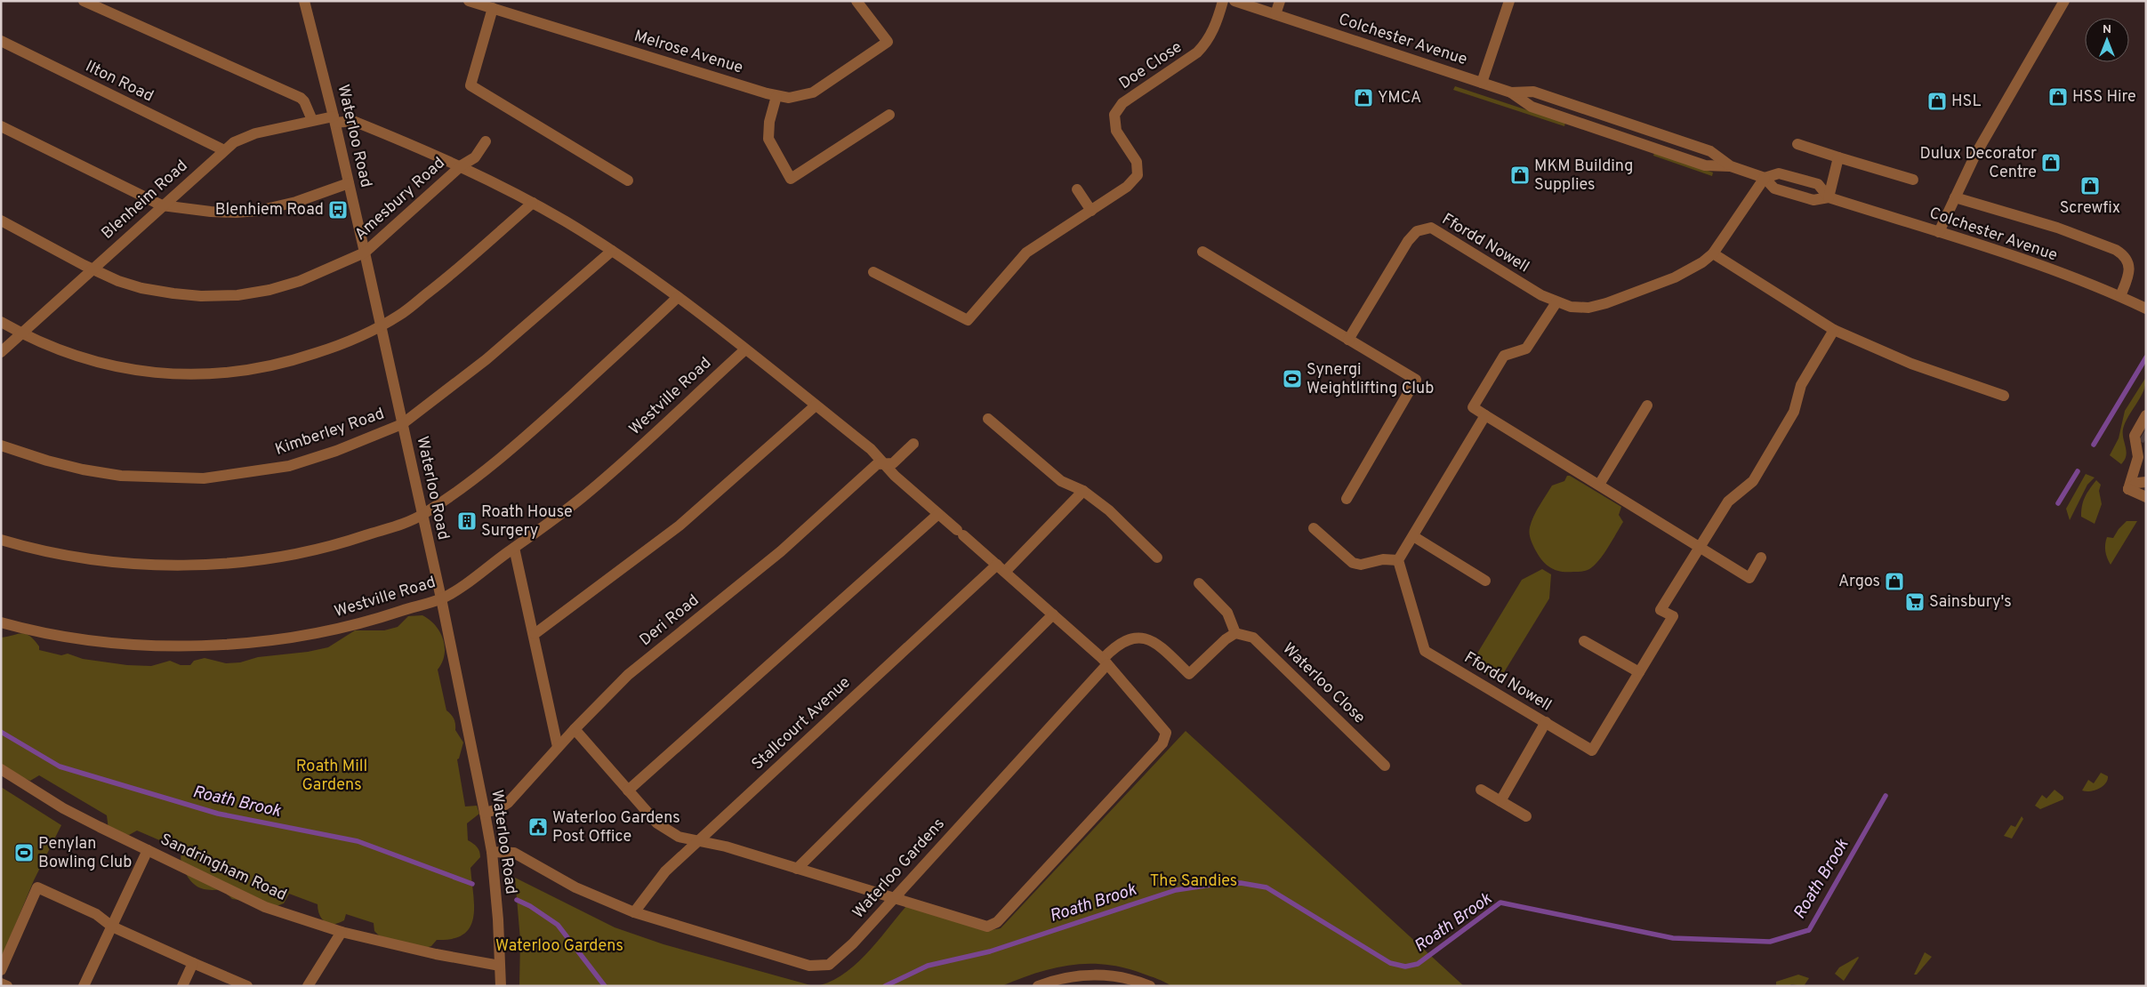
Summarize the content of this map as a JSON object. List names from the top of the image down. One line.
{"streets":{"street":["Colchester Avenue","Melrose Avenue","Doe Close","Ilton Road","Waterloo Road","Amesbury Road","Blenheim Road","Ffordd Nowell","Westville Road","Kimberley Road","Deri Road","Waterloo Close","Stallcourt Avenue","Sandringham Road","Waterloo Gardens"]},"crossings":[["Colchester Avenue","Ffordd Nowell"],["Ilton Road","Blenheim Road"],["Waterloo Road","Amesbury Road"],["Waterloo Road","Blenheim Road"],["Waterloo Road","Westville Road"],["Waterloo Road","Kimberley Road"],["Waterloo Road","Deri Road"],["Waterloo Road","Sandringham Road"],["Waterloo Road","Waterloo Gardens"],["Amesbury Road","Blenheim Road"],["Blenheim Road","Westville Road"],["Blenheim Road","Kimberley Road"],["Blenheim Road","Deri Road"],["Blenheim Road","Stallcourt Avenue"],["Blenheim Road","Waterloo Gardens"],["Stallcourt Avenue","Waterloo Gardens"]],"water":["Roath Brook"],"parks":["Roath Mill Gardens","The Sandies","Waterloo Gardens"],"places":{"shop":["HSS Hire","YMCA","HSL","Dulux Decorator Centre","MKM Building Supplies","Screwfix","Argos"],"bus stop":["Blenhiem Road"],"sports":["Synergi Weightlifting Club","Penylan Bowling Club"],"building":["Roath House Surgery"],"supermarket":["Sainsbury's"],"public building":["Waterloo Gardens Post Office"]},"north":"top"}
